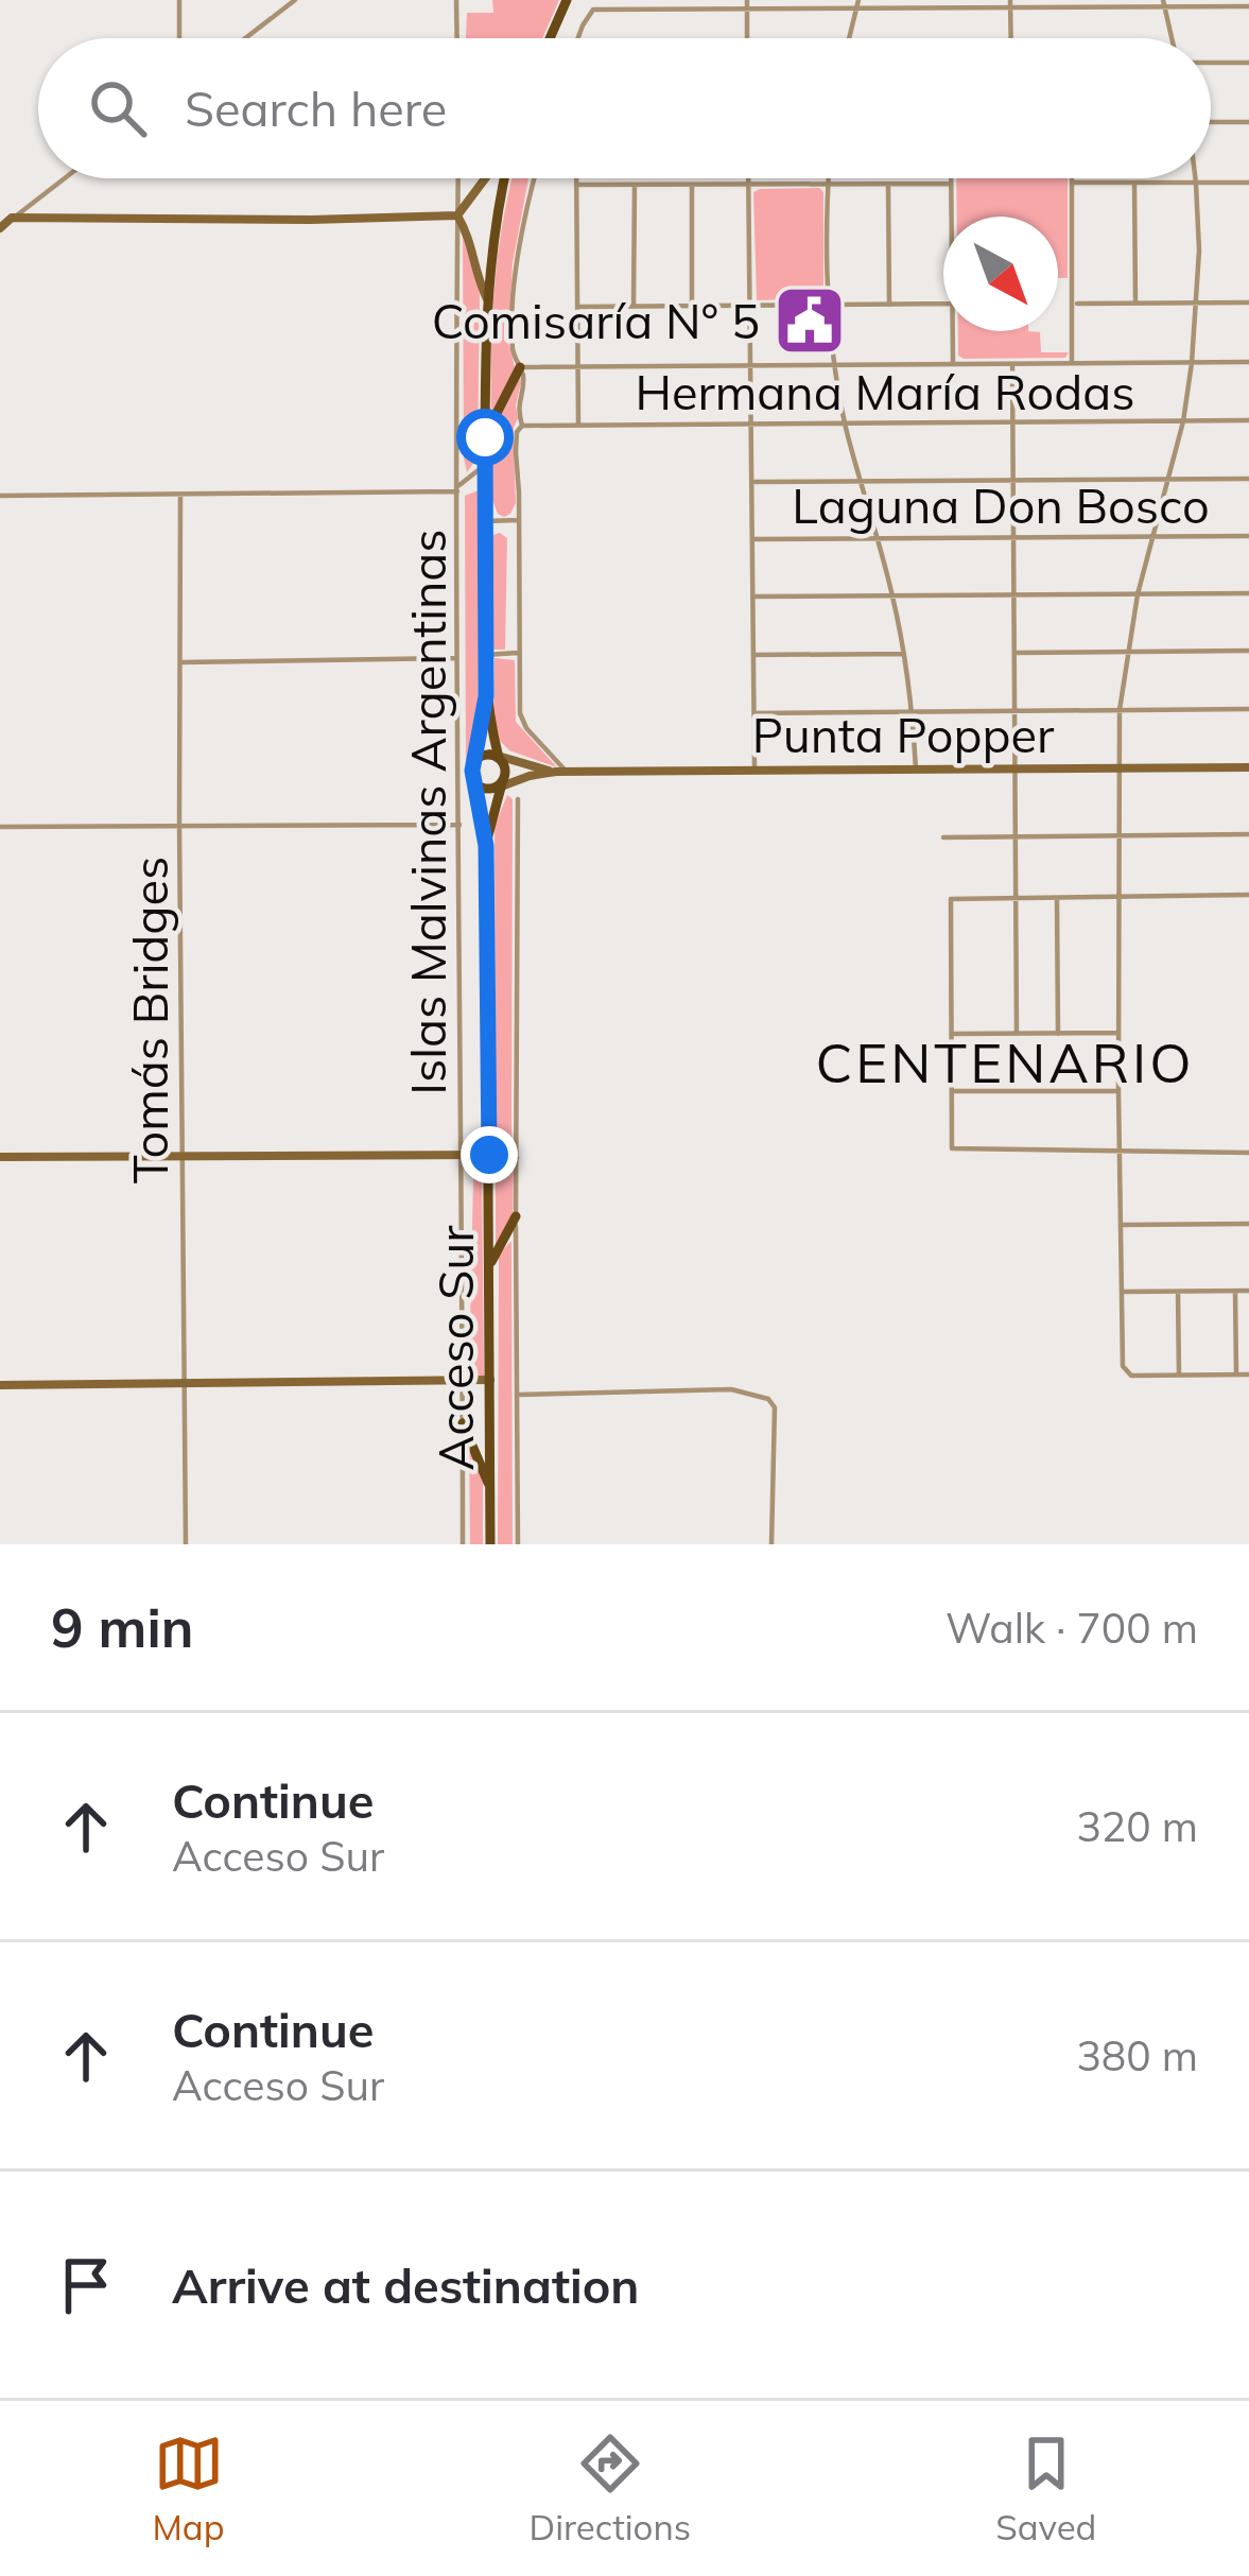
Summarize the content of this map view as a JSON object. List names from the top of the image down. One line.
{"streets":{"main road":["Acceso Sur"],"street":["Hermana María Rodas","Laguna Don Bosco","Punta Popper","Islas Malvinas Argentinas","Tomás Bridges"]},"crossings":[["Punta Popper","Acceso Sur"]],"districts":["CENTENARIO"],"places":{"public building":["Comisaría N° 5"]},"north":"bottom right","page":{"search":"Search here","heading":["9 min","Walk · 700 m"],"list":[["Continue","Acceso Sur","320 m"],["Continue","Acceso Sur","380 m"],"Arrive at destination"],"nav":["Map","Directions","Saved"]}}
